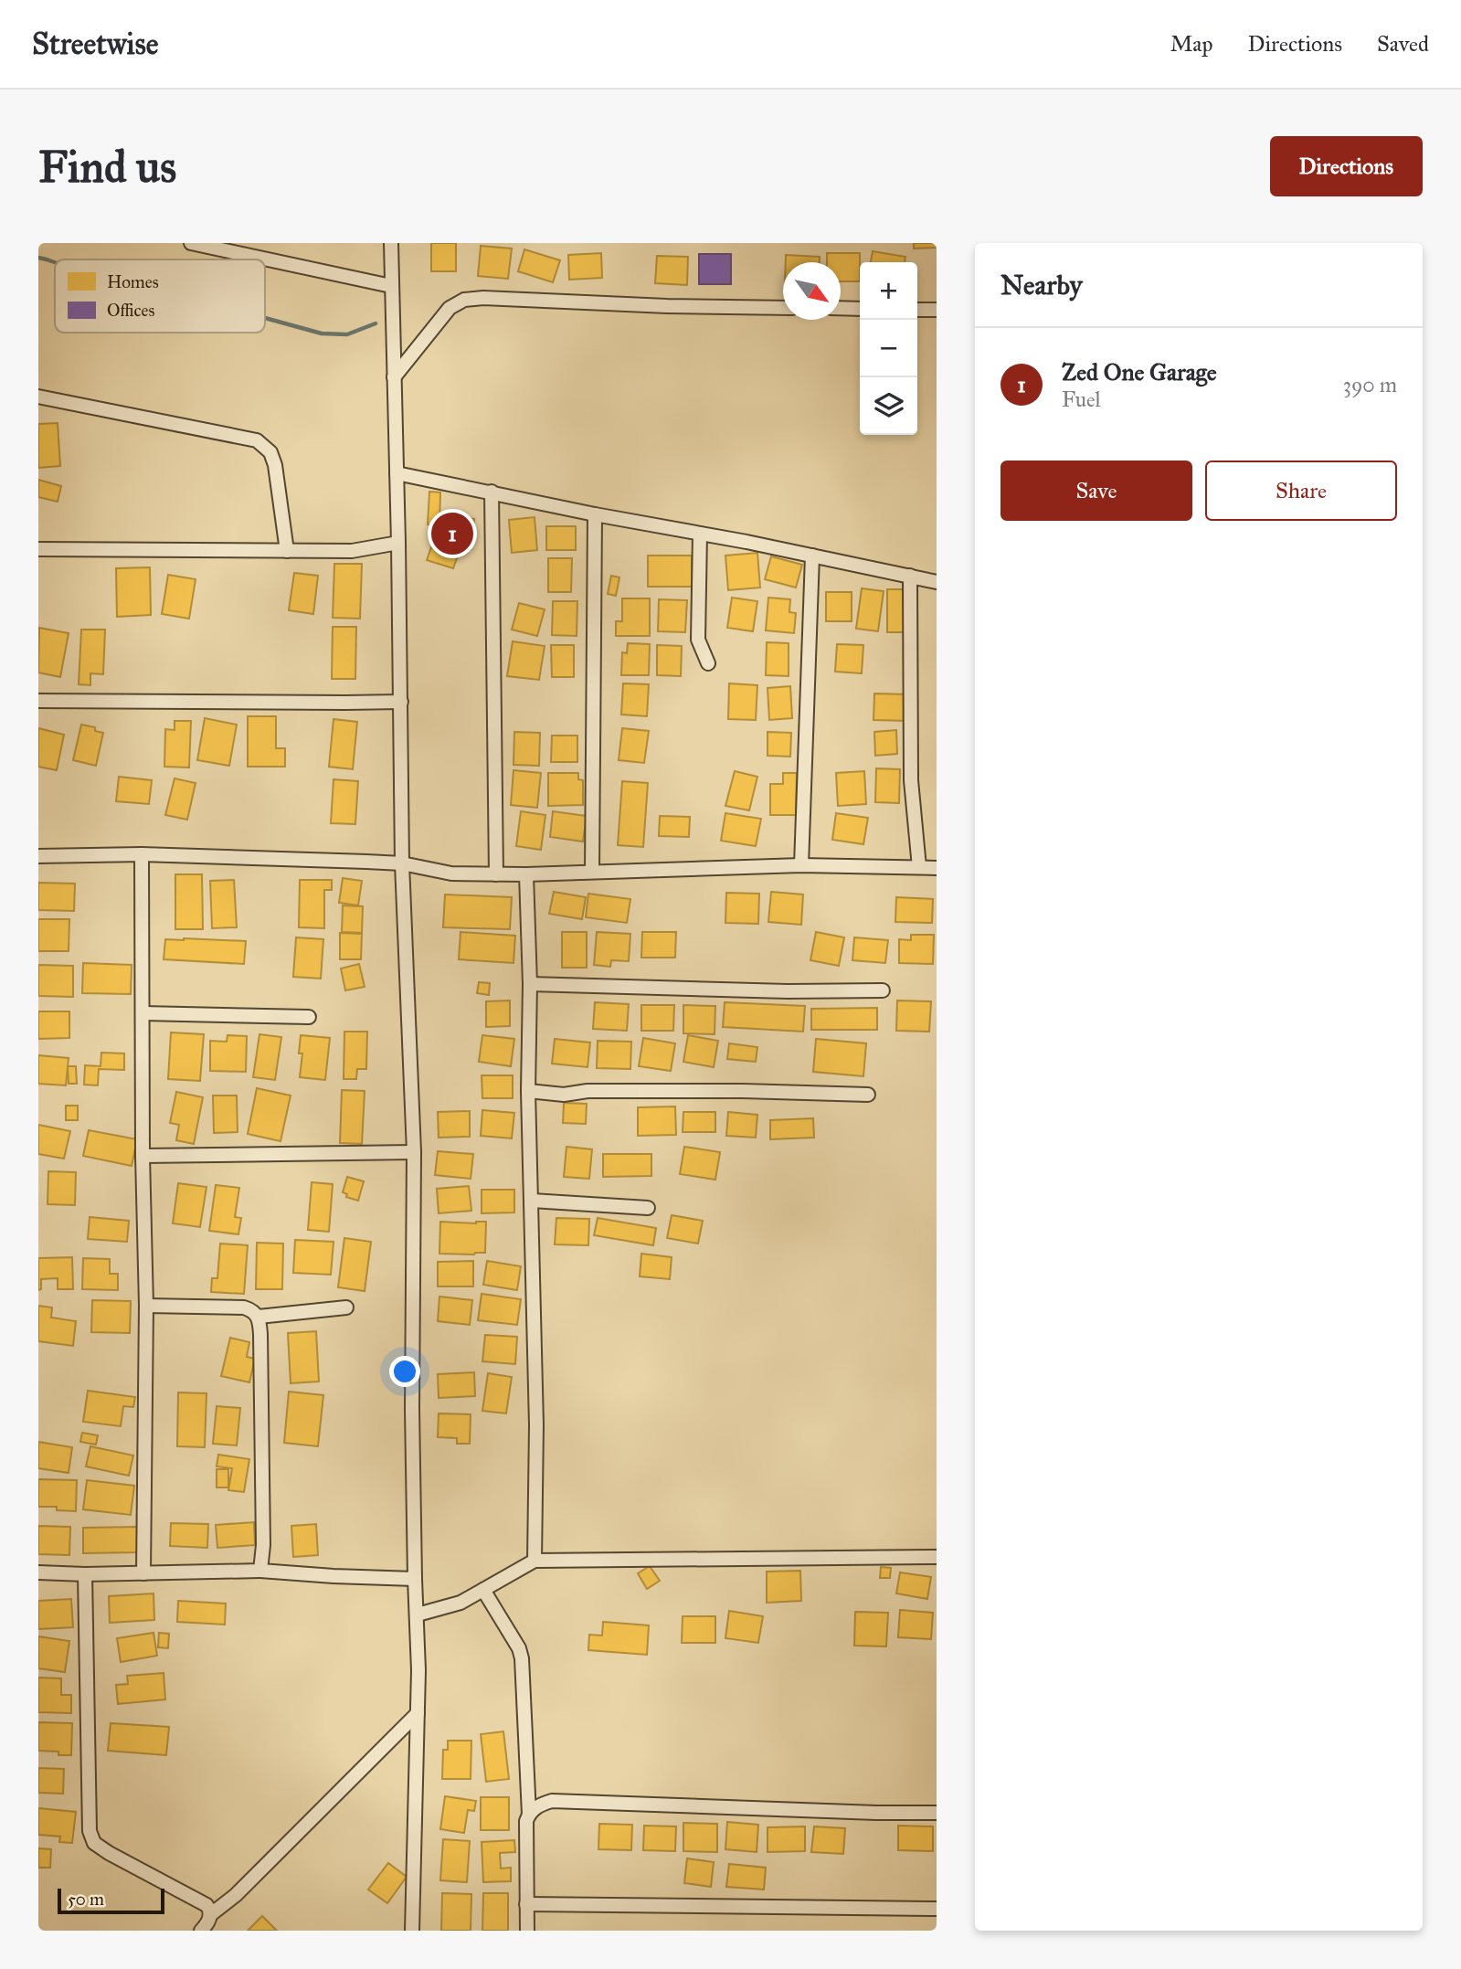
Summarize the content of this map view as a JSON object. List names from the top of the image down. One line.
{"legend":["Homes","Offices"],"scale_bar":"50 m","north":"bottom right","page":{"header":"Streetwise","nav":["Map","Directions","Saved"],"buttons":["Directions",["Save","Share"]],"title":"Find us","heading":"Nearby","map_buttons":["+","−"],"list":[{"mark":"1","name":"Zed One Garage","note":"Fuel","value":"390 m"}],"pins":"1","scale":"50 m"}}
